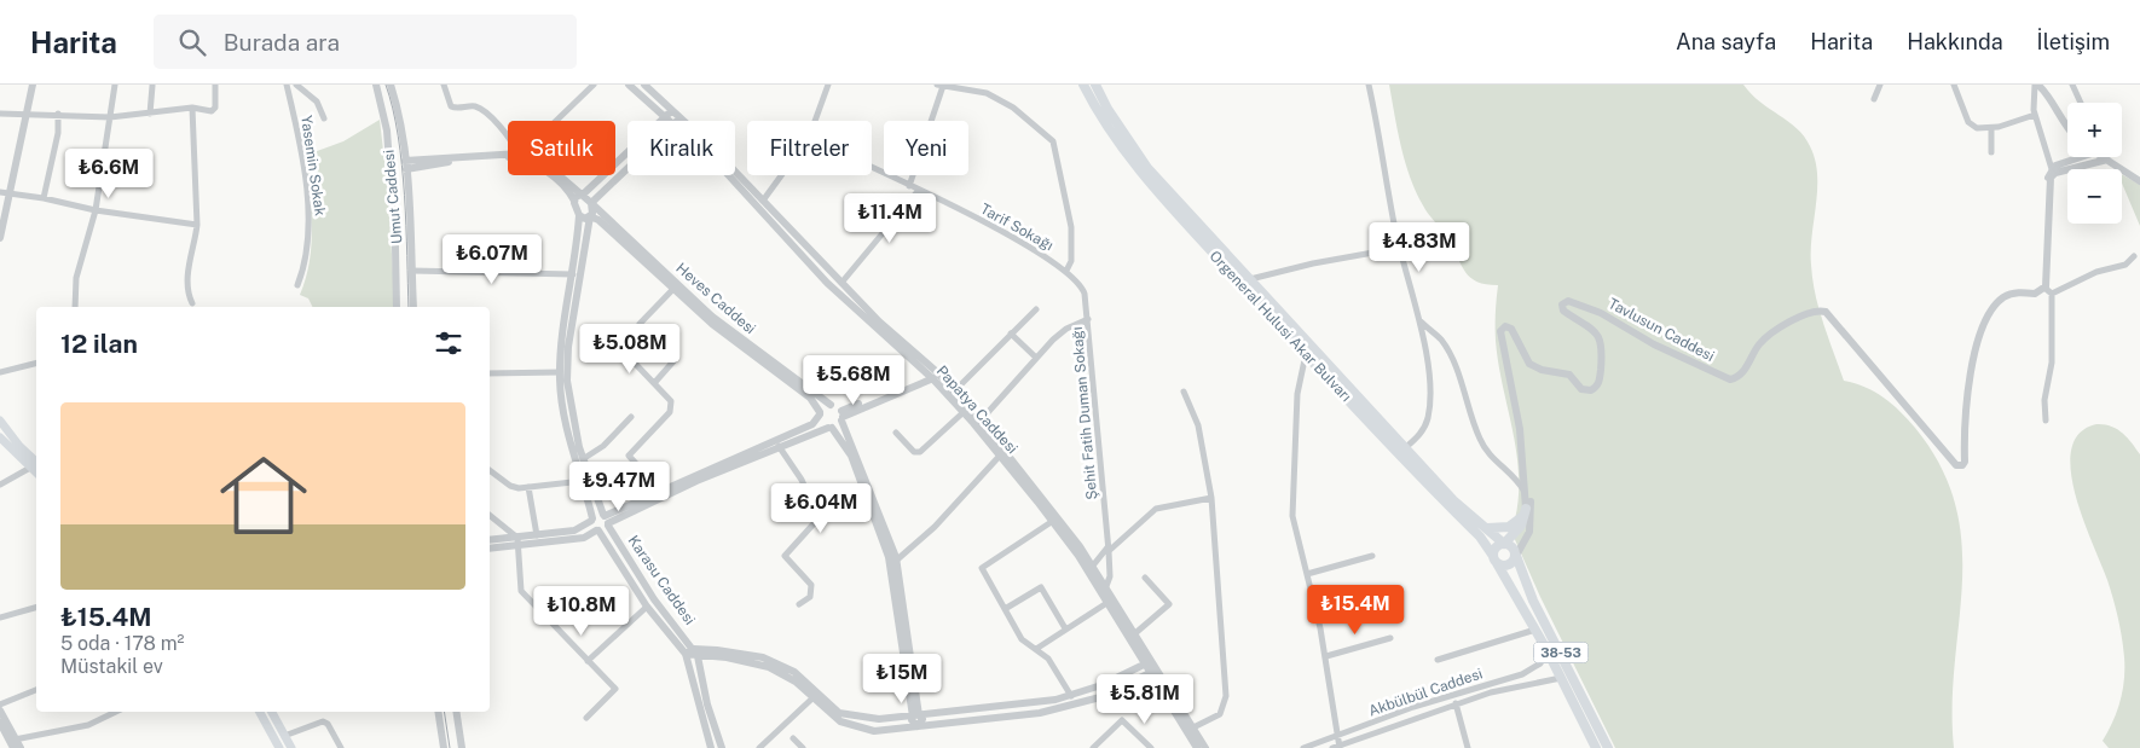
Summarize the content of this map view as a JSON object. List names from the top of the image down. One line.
{"streets":{"main road":["Orgeneral Hulusi Akar Bulvarı","38-53"],"street":["Yasemin Sokak","Umut Caddesi","Tarif Sokağı","Heves Caddesi","Tavlusun Caddesi","Papatya Caddesi","Şehit Fatih Duman Sokağı","Karasu Caddesi","Akbülbül Caddesi"]},"crossings":[["Tarif Sokağı","Şehit Fatih Duman Sokağı"],["Heves Caddesi","Karasu Caddesi"],["Orgeneral Hulusi Akar Bulvarı","Tavlusun Caddesi"],["Orgeneral Hulusi Akar Bulvarı","38-53"],["Orgeneral Hulusi Akar Bulvarı","Akbülbül Caddesi"],["Tavlusun Caddesi","38-53"],["Papatya Caddesi","Şehit Fatih Duman Sokağı"]],"page":{"header":"Harita","search":"Burada ara","nav":["Ana sayfa","Harita","Hakkında","İletişim"],"map_buttons":["+","−"],"chip":["Satılık","Kiralık","Filtreler","Yeni"],"price":["₺6.6M","₺11.4M","₺4.83M","₺6.07M","₺5.08M","₺5.68M","₺9.47M","₺6.04M","₺15.4M","₺10.8M","₺15M","₺5.81M"],"heading":"12 ilan","list":[{"name":"₺15.4M","note":"5 oda · 178 m² · Müstakil ev"}]}}
